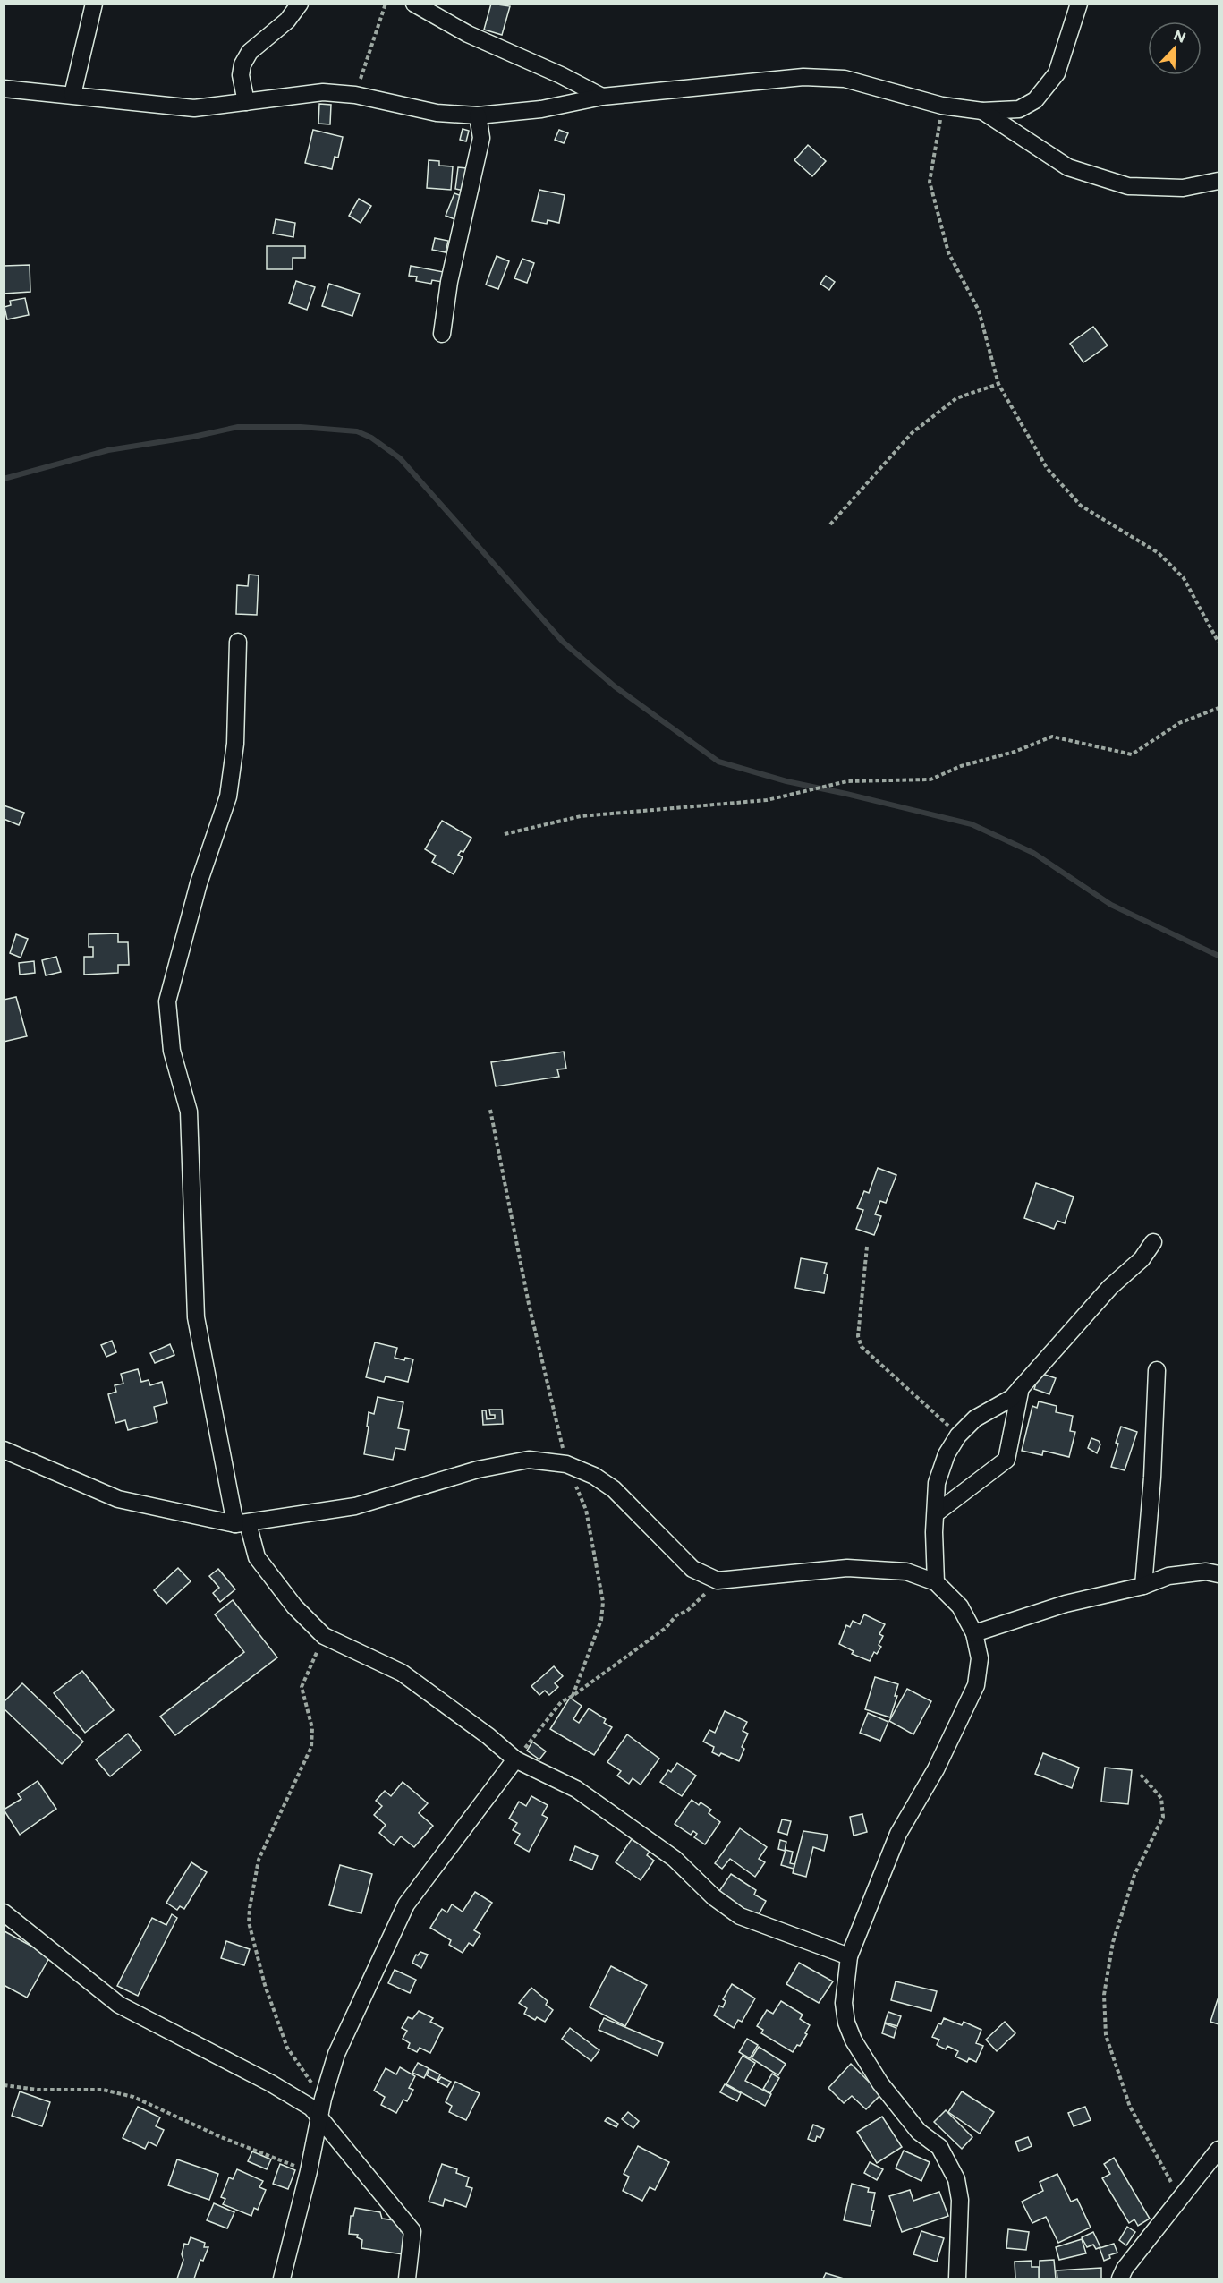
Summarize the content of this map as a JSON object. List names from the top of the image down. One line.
{"north":"top right"}
